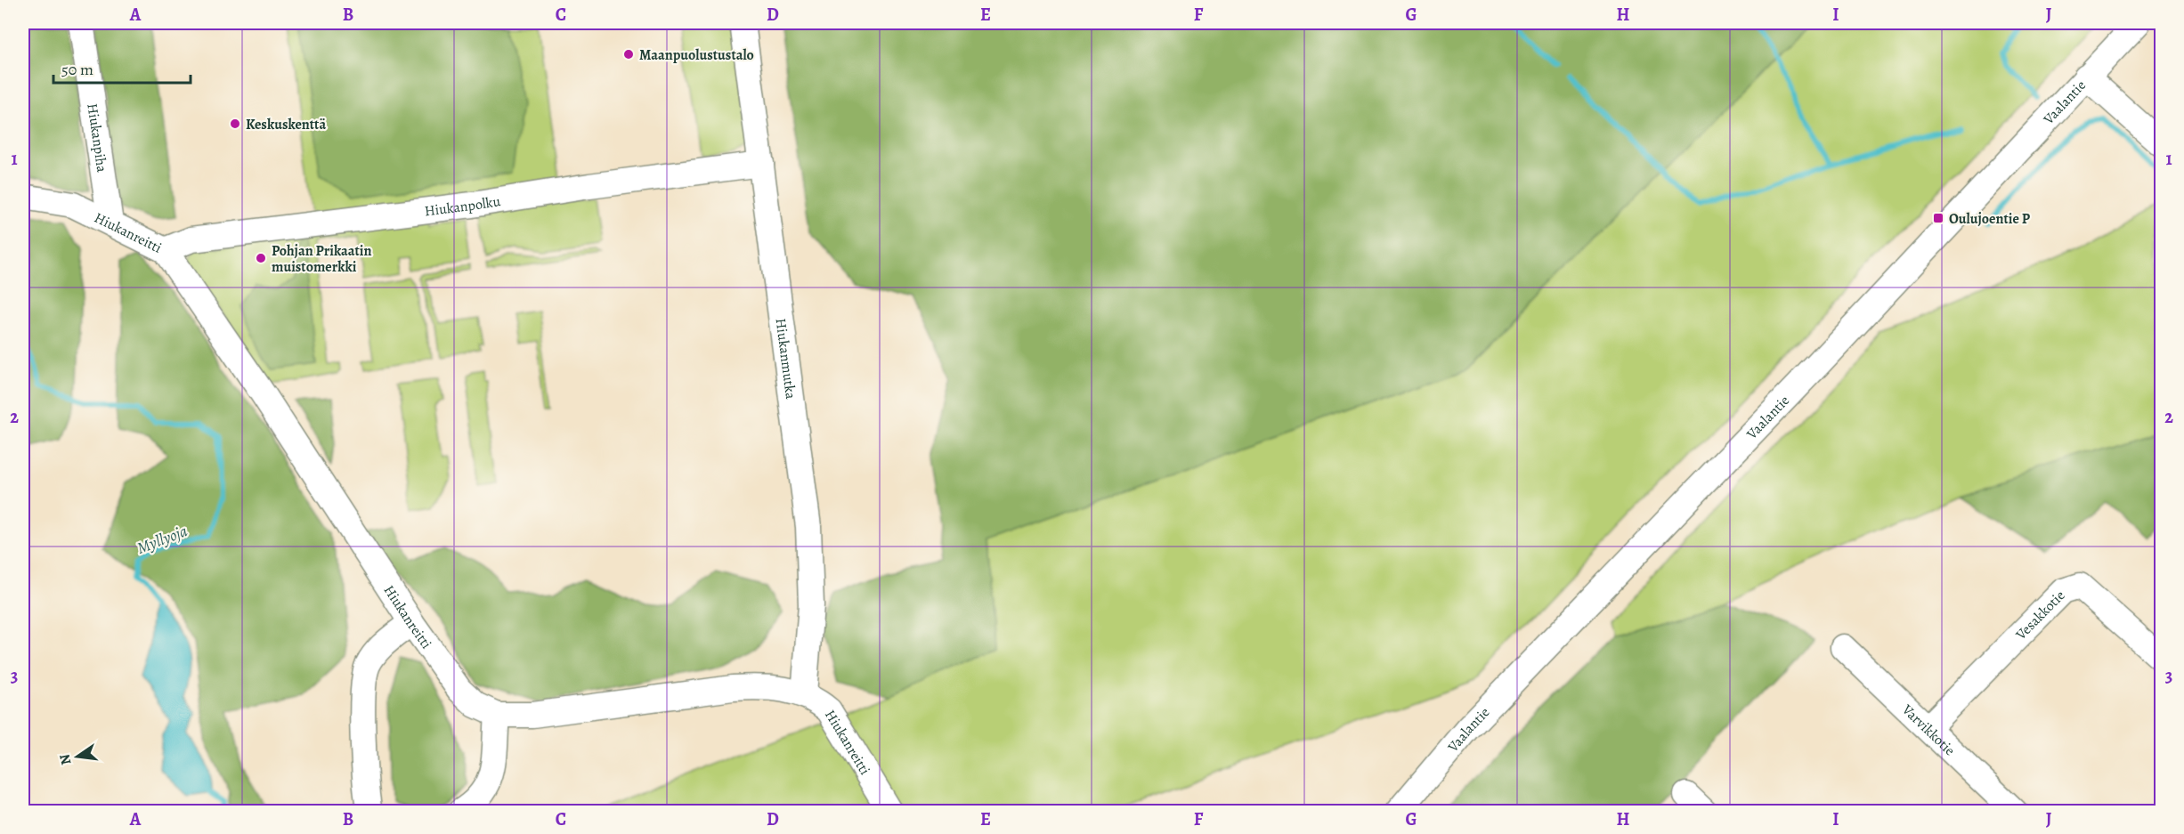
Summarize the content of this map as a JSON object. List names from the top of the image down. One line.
{"streets":{"street":["Vaalantie","Hiukanpiha","Hiukanpolku","Hiukanreitti","Hiukanmutka","Vesakkotie","Varvikkotie"]},"crossings":[["Hiukanpiha","Hiukanreitti"],["Hiukanpolku","Hiukanreitti"],["Hiukanpolku","Hiukanmutka"],["Hiukanreitti","Hiukanmutka"],["Vesakkotie","Varvikkotie"]],"water":["Myllyoja"],"places":{"other":["Maanpuolustustalo","Keskuskenttä","Pohjan Prikaatin muistomerkki"],"transit":["Oulujoentie P"]},"scale_bar":"50 m","north":"left","grid":{"columns":["A","B","C","D","E","F","G","H","I","J"],"rows":["1","2","3"]}}
